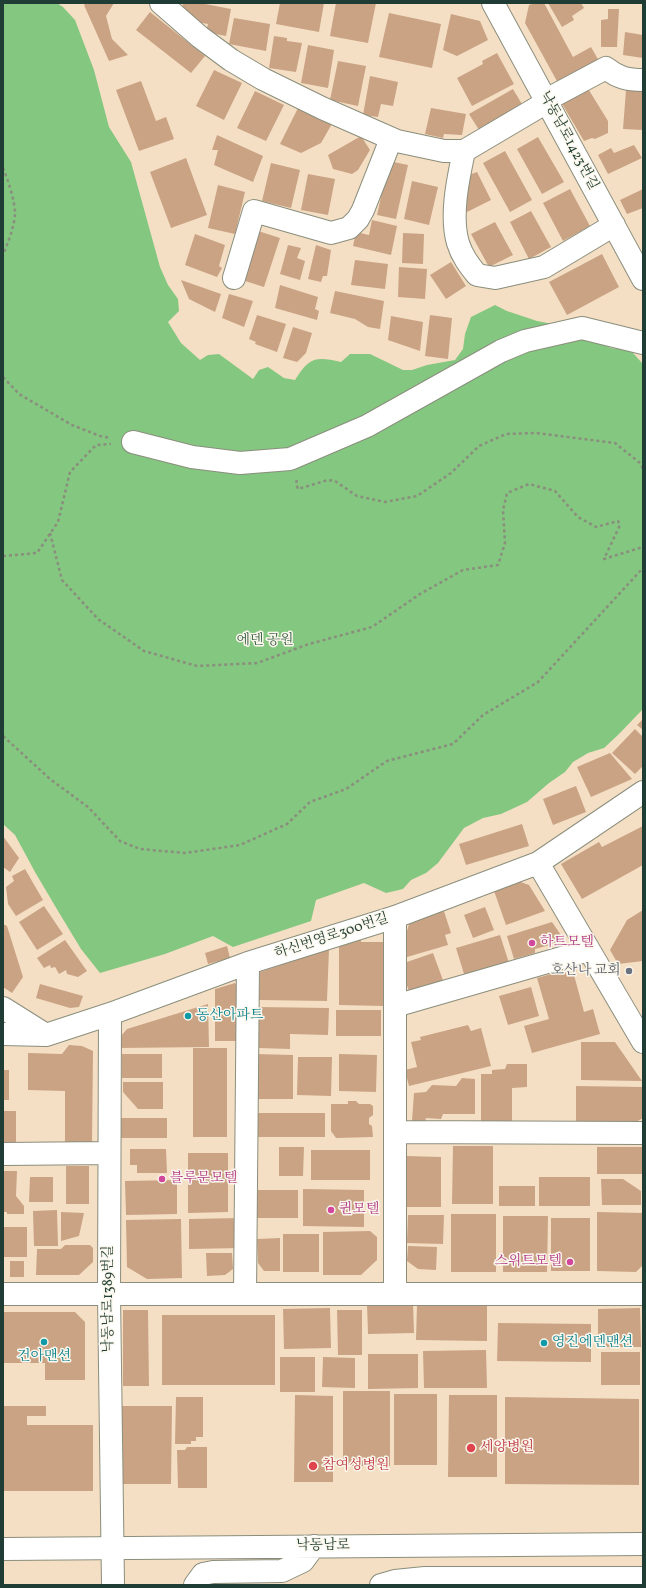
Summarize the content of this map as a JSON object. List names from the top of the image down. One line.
{"streets":{"main road":["낙동남로1423번길","하신번영로300번길","낙동남로1389번길","낙동남로"]},"crossings":[["하신번영로300번길","낙동남로1389번길"],["낙동남로1389번길","낙동남로"]],"parks":["에덴 공원"],"places":["하트모텔","호산나 교회","동산아파트","블루문모텔","퀸모텔","스위트모텔","건아맨션","영진에덴맨션","세양병원","참여성병원"]}
